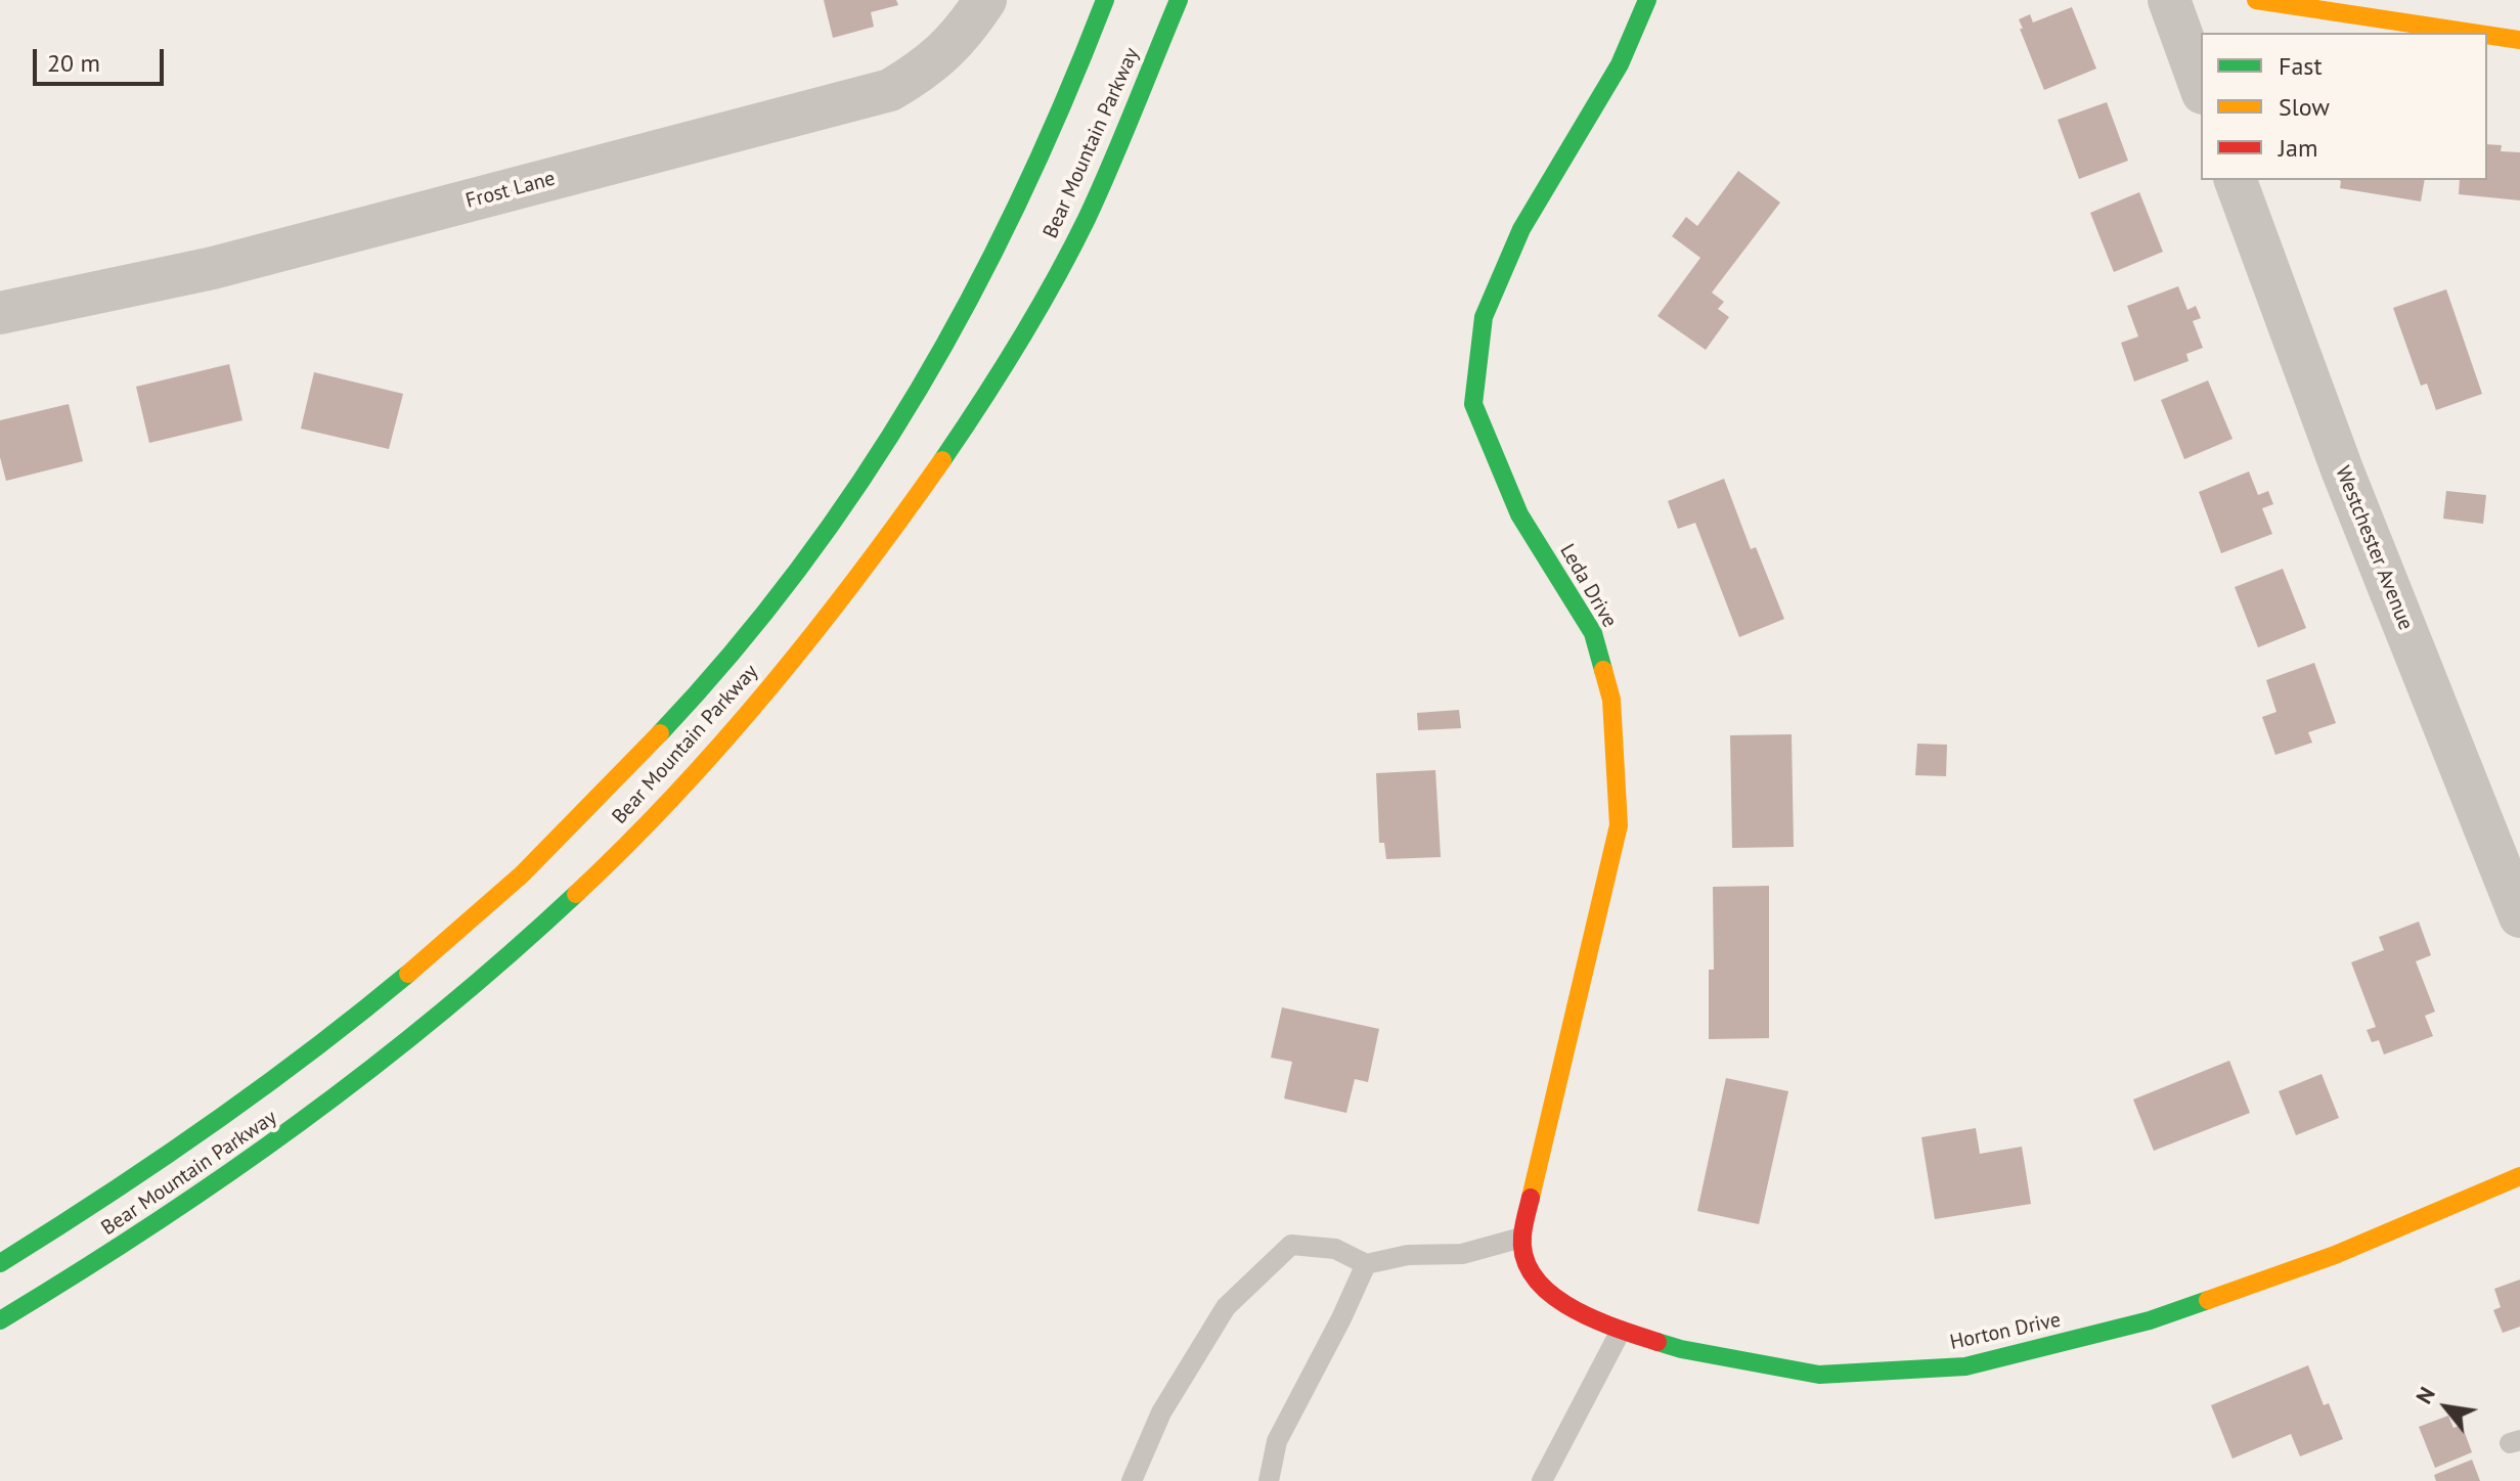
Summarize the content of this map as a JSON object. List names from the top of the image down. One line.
{"streets":{"main road":["Bear Mountain Parkway","Leda Drive","Horton Drive"],"street":["Frost Lane","Westchester Avenue"]},"crossings":[["Leda Drive","Horton Drive"]],"legend":["Fast","Slow","Jam"],"scale_bar":"20 m","north":"top left"}
